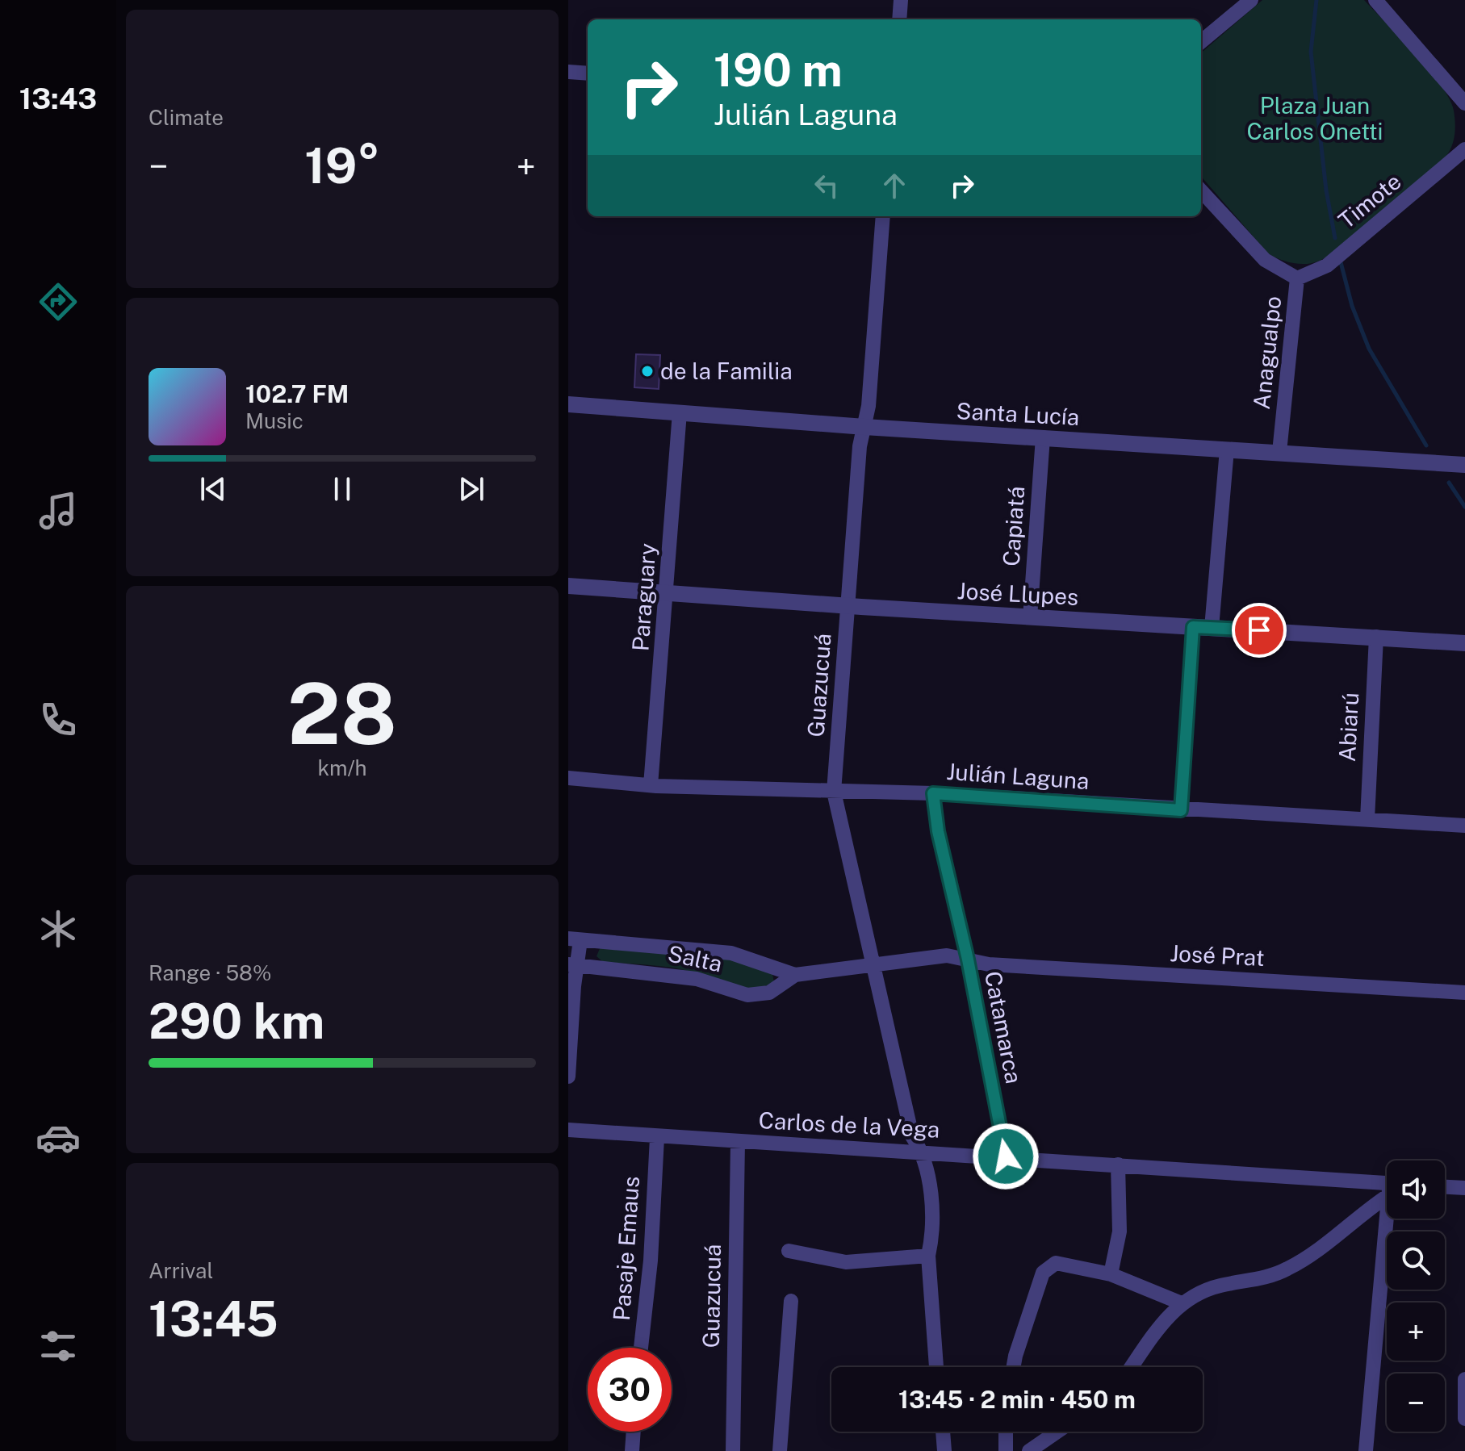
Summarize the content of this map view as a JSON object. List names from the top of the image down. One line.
{"streets":{"street":["Timote","Anagualpo","Santa Lucía","Capiatá","José Llupes","Paraguary","Guazucuá","Abiarú","Julián Laguna","José Prat","Salta","Catamarca","Carlos de la Vega","Pasaje Emaus"]},"crossings":[["Timote","Anagualpo"],["Anagualpo","Santa Lucía"],["Santa Lucía","Capiatá"],["Santa Lucía","Paraguary"],["Santa Lucía","Guazucuá"],["Capiatá","José Llupes"],["José Llupes","Paraguary"],["José Llupes","Guazucuá"],["José Llupes","Abiarú"],["Paraguary","Julián Laguna"],["Guazucuá","Julián Laguna"],["Guazucuá","Salta"],["Guazucuá","Carlos de la Vega"],["Abiarú","Julián Laguna"],["Julián Laguna","Catamarca"],["José Prat","Salta"],["José Prat","Catamarca"],["Salta","Catamarca"],["Catamarca","Carlos de la Vega"],["Carlos de la Vega","Pasaje Emaus"]],"parks":["Plaza Juan Carlos Onetti"],"places":["de la Familia"],"page":{"tabs":"13:43","tile":["Climate",["28","km/h"],["Range · 58%","290 km"],["Arrival","13:45"]],"turn":["190 m","Julián Laguna"],"heat":["−","19°","+"],"song":["102.7 FM","Music"],"map_buttons":["+","−"],"limit":"30","trip":"13:45 · 2 min · 450 m"}}
